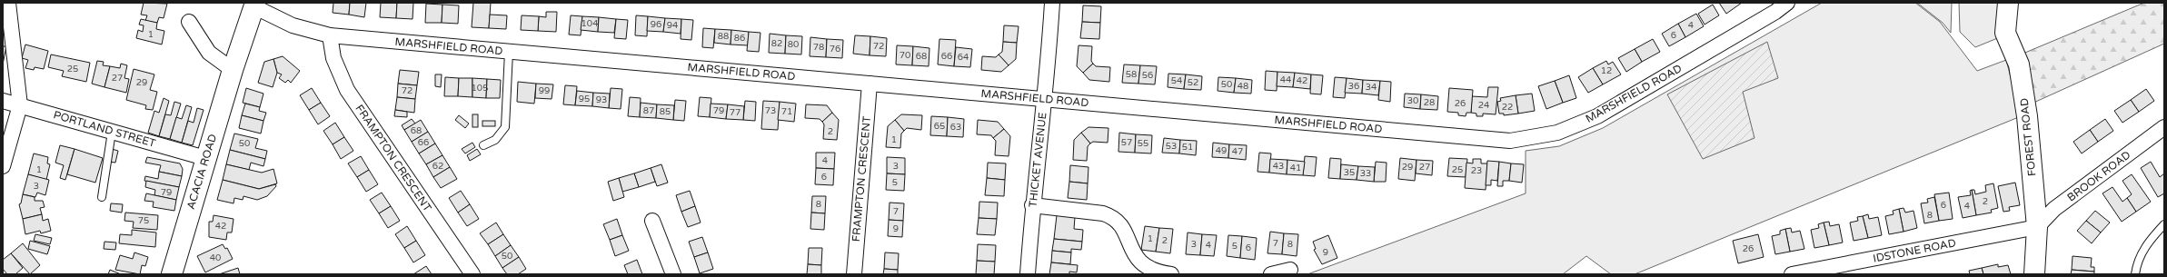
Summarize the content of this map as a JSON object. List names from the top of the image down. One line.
{"streets":{"street":["MARSHFIELD ROAD","PORTLAND STREET","FOREST ROAD","FRAMPTON CRESCENT","THICKET AVENUE","ACACIA ROAD","BROOK ROAD","IDSTONE ROAD"]},"crossings":[["MARSHFIELD ROAD","FRAMPTON CRESCENT"],["MARSHFIELD ROAD","THICKET AVENUE"],["MARSHFIELD ROAD","ACACIA ROAD"],["PORTLAND STREET","ACACIA ROAD"],["FOREST ROAD","BROOK ROAD"],["FOREST ROAD","IDSTONE ROAD"],["BROOK ROAD","IDSTONE ROAD"]],"house_numbers":["104","96","94","4","1","6","88","86","82","80","72","78","76","70","68","66","64","25","12","58","56","27","44","54","42","29","52","50","48","36","34","105","72","99","95","93","30","28","26","24","22","87","79","73","85","71","77","65","63","68","2","1","66","57","50","55","53","51","49","47","4","62","3","43","29","27","41","1","25","23","35","33","6","5","3","79","2","8","6","4","7","8","75","42","9","1","2","7","3","8","4","5","6","26","9","50","40"]}
